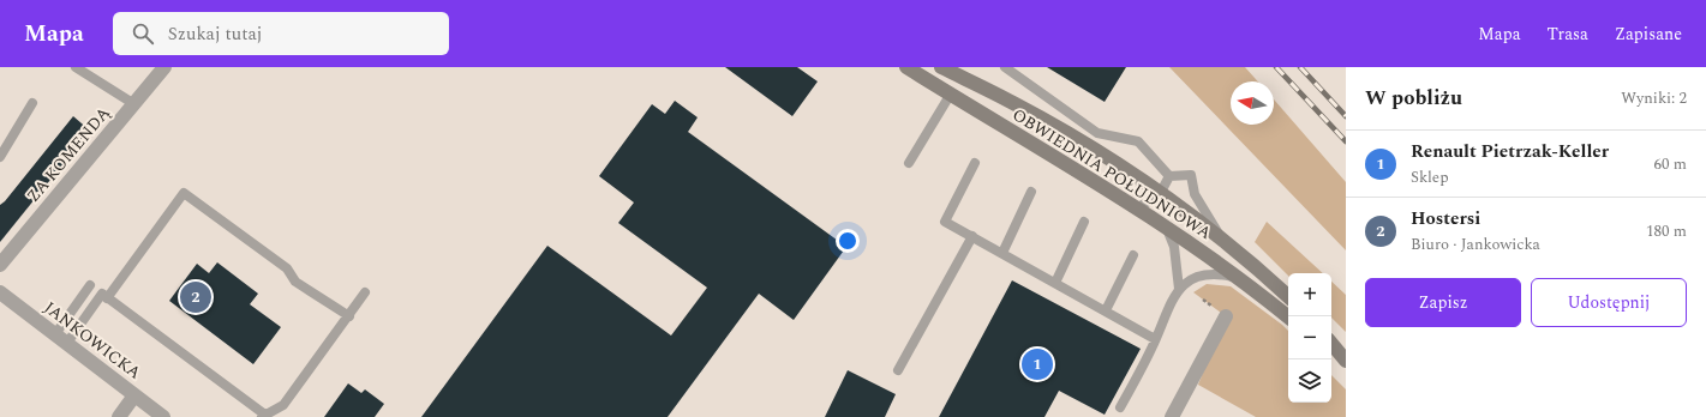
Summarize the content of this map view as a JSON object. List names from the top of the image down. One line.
{"streets":{"main road":["OBWIEDNIA POŁUDNIOWA"],"street":["ZA KOMENDĄ","JANKOWICKA"]},"north":"left","page":{"header":"Mapa","search":"Szukaj tutaj","nav":["Mapa","Trasa","Zapisane"],"heading":["W pobliżu","Wyniki: 2"],"list":[{"mark":"1","name":"Renault Pietrzak-Keller","note":"Sklep","value":"60 m"},{"mark":"2","name":"Hostersi","note":"Biuro · Jankowicka","value":"180 m"}],"buttons":["Zapisz","Udostępnij"],"map_buttons":["+","−"],"pins":["2","1"]}}
